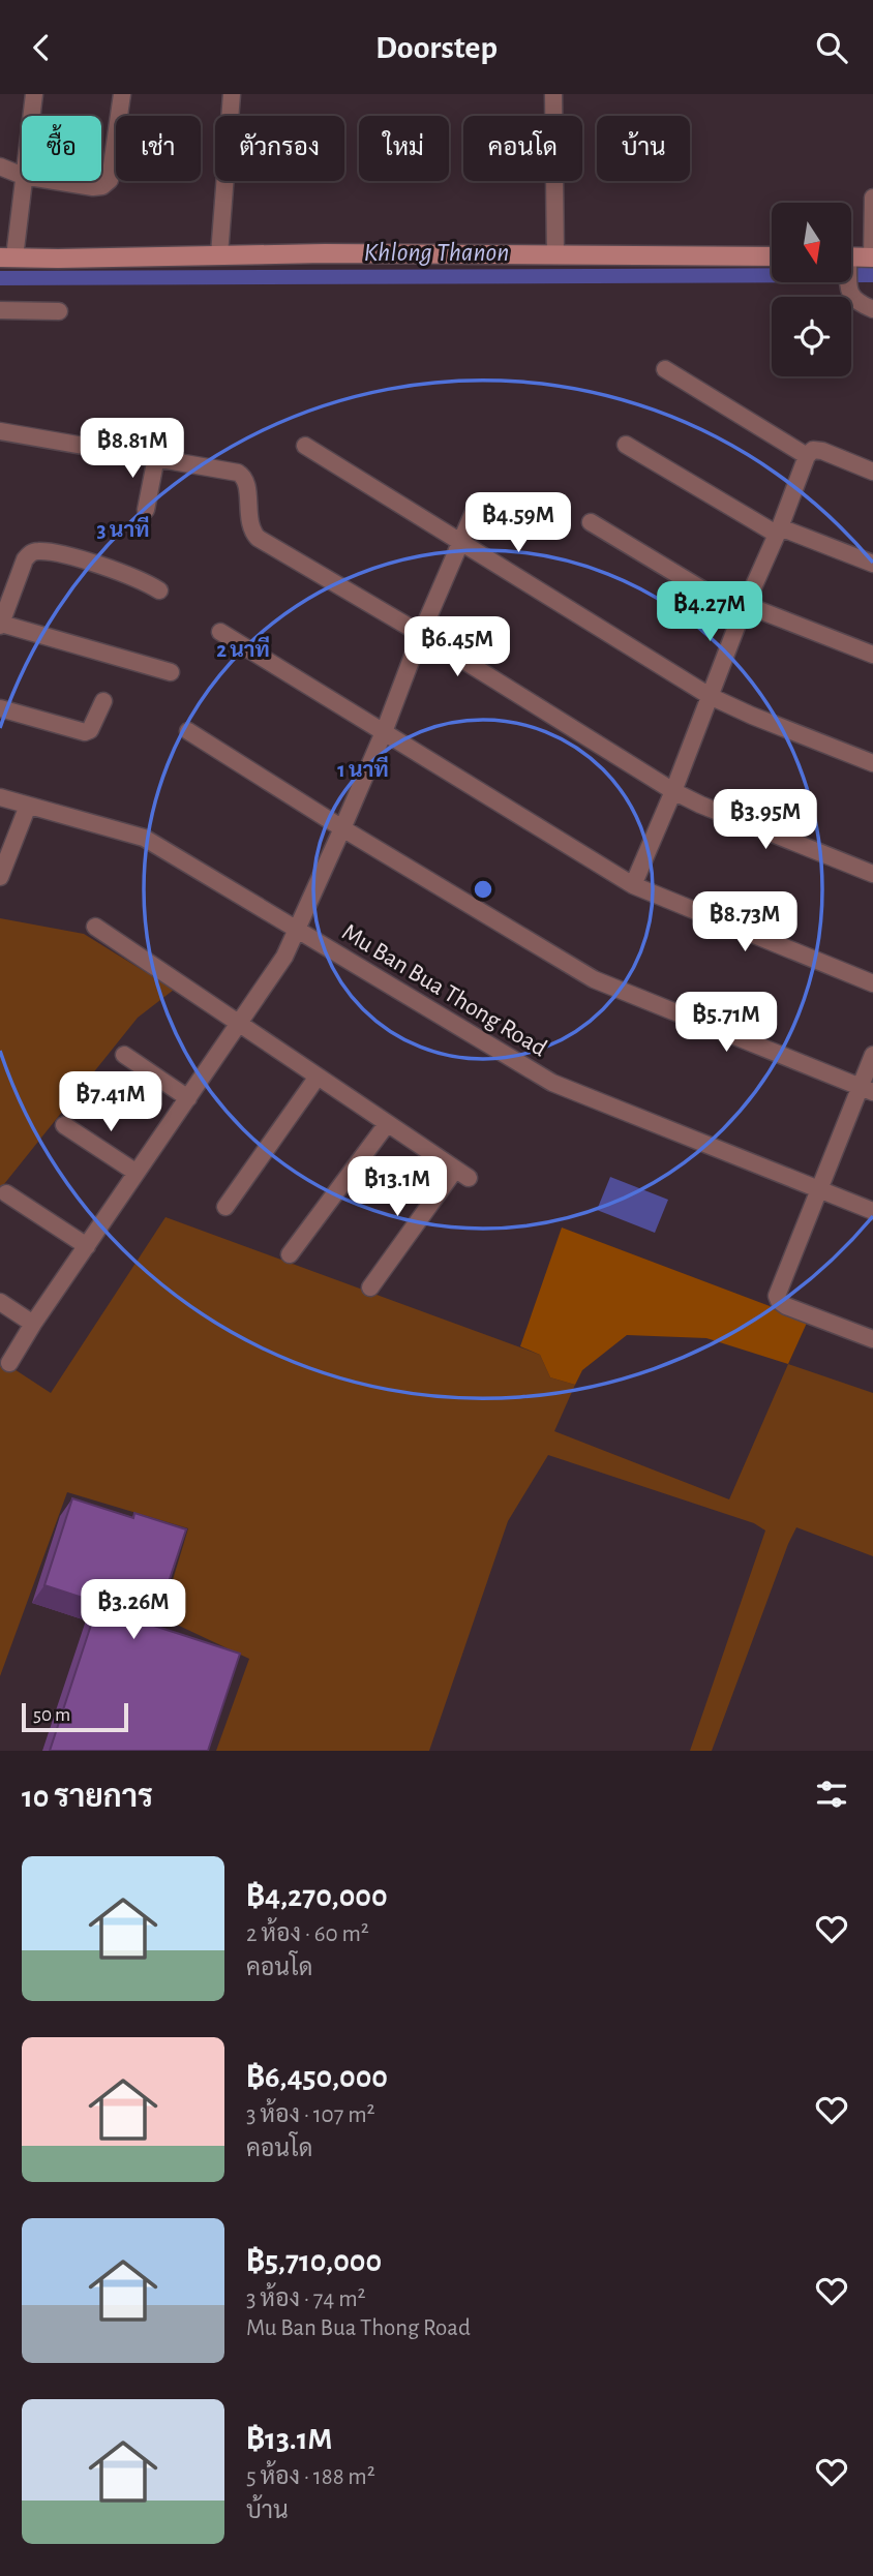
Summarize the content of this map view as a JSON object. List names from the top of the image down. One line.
{"streets":{"street":["Mu Ban Bua Thong Road"]},"water":["Khlong Thanon"],"scale_bar":"50 m","north":"bottom","page":{"header":"Doorstep","chip":["ซื้อ","เช่า","ตัวกรอง","ใหม่","คอนโด","บ้าน"],"price":["฿8.81M","฿4.59M","฿4.27M","฿6.45M","฿3.95M","฿8.73M","฿5.71M","฿7.41M","฿13.1M","฿3.26M"],"scale":"50 m","heading":"10 รายการ","list":[{"name":"฿4,270,000","note":"2 ห้อง · 60 m² · คอนโด"},{"name":"฿6,450,000","note":"3 ห้อง · 107 m² · คอนโด"},{"name":"฿5,710,000","note":"3 ห้อง · 74 m² · Mu Ban Bua Thong Road"},{"name":"฿13.1M","note":"5 ห้อง · 188 m² · บ้าน"}]},"rings":["3 นาที","2 นาที","1 นาที"]}
